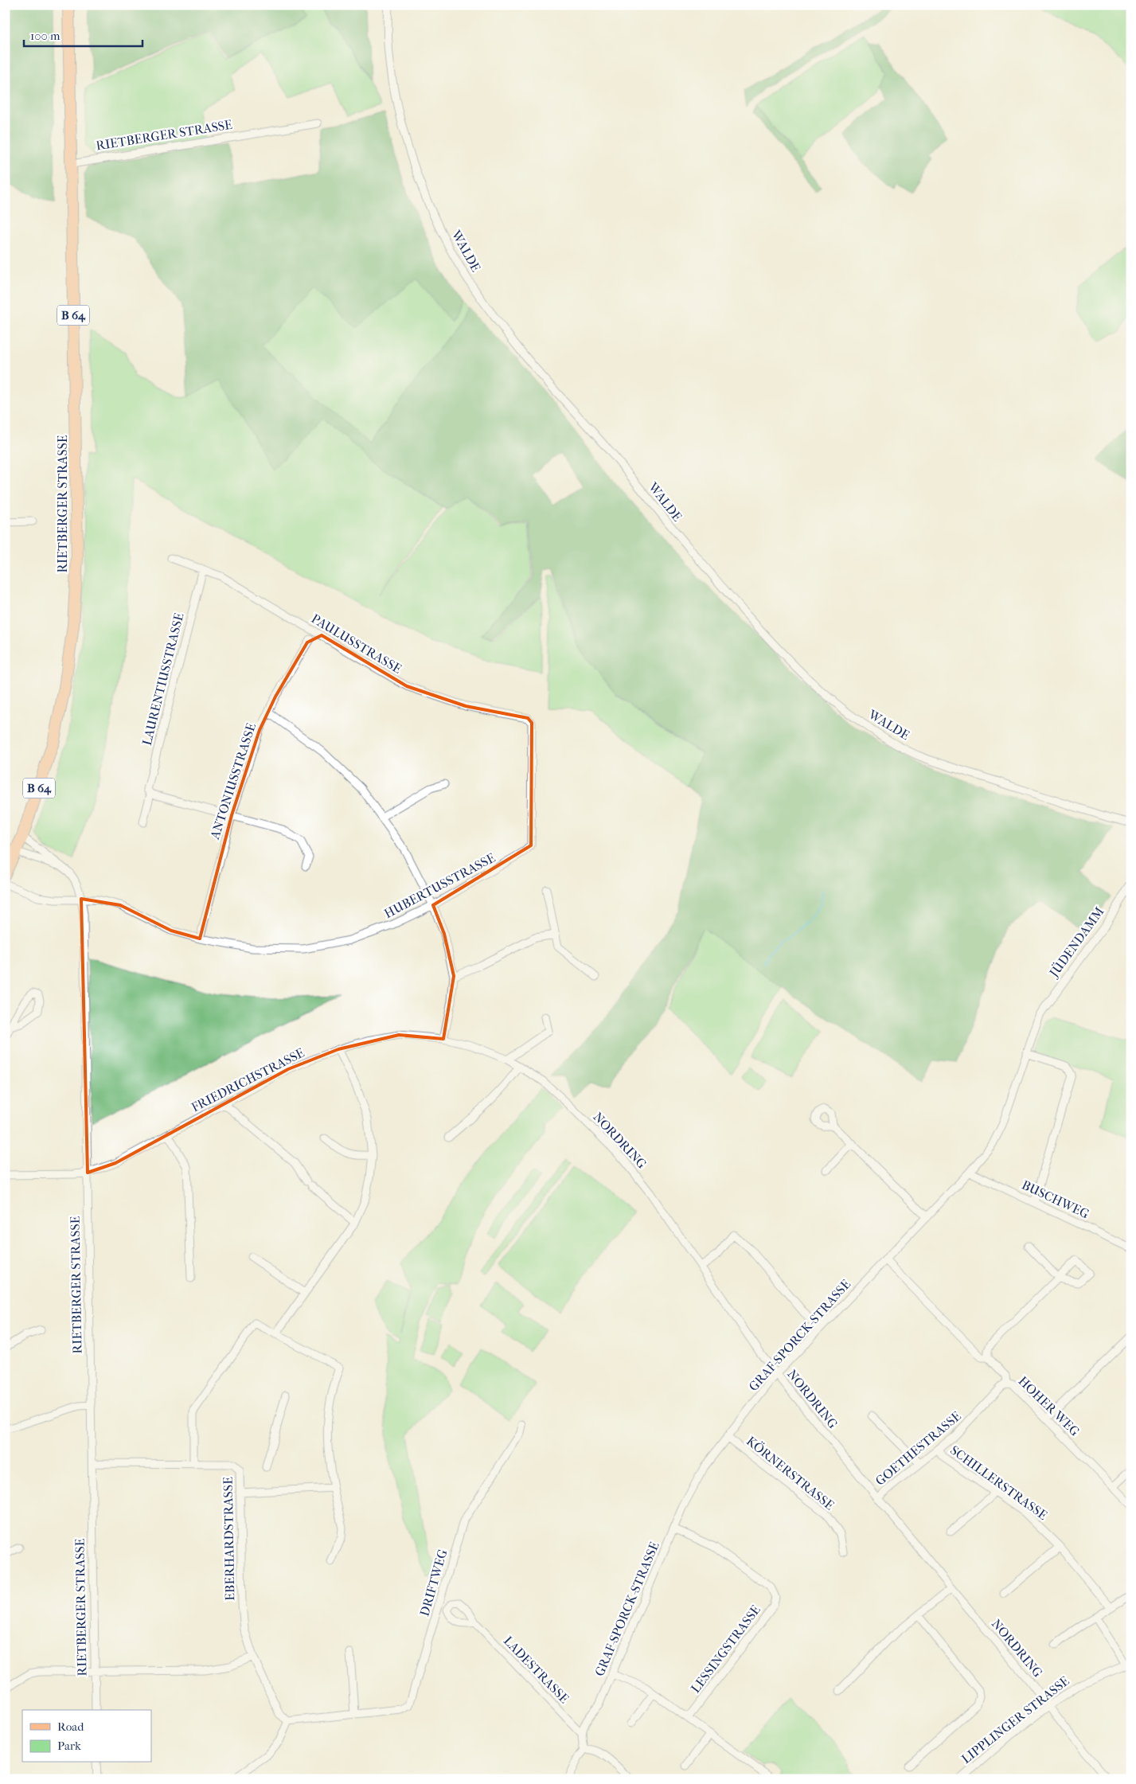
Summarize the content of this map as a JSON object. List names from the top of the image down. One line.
{"streets":{"main road":["RIETBERGER STRASSE","B 64"],"street":["WALDE","PAULUSSTRASSE","LAURENTIUSSTRASSE","ANTONIUSSTRASSE","HUBERTUSSTRASSE","JÜDENDAMM","FRIEDRICHSTRASSE","NORDRING","BUSCHWEG","GRAF-SPORCK-STRASSE","HOHER WEG","GOETHESTRASSE","KÖRNERSTRASSE","SCHILLERSTRASSE","EBERHARDSTRASSE","DRIFTWEG","LESSINGSTRASSE","LADESTRASSE","LIPPLINGER STRASSE"]},"crossings":[["RIETBERGER STRASSE","HUBERTUSSTRASSE"],["RIETBERGER STRASSE","FRIEDRICHSTRASSE"],["RIETBERGER STRASSE","EBERHARDSTRASSE"],["PAULUSSTRASSE","LAURENTIUSSTRASSE"],["PAULUSSTRASSE","HUBERTUSSTRASSE"],["ANTONIUSSTRASSE","HUBERTUSSTRASSE"],["JÜDENDAMM","GRAF-SPORCK-STRASSE"],["NORDRING","GRAF-SPORCK-STRASSE"],["NORDRING","GOETHESTRASSE"],["NORDRING","LIPPLINGER STRASSE"],["BUSCHWEG","GRAF-SPORCK-STRASSE"],["GRAF-SPORCK-STRASSE","HOHER WEG"],["GRAF-SPORCK-STRASSE","KÖRNERSTRASSE"],["GRAF-SPORCK-STRASSE","LESSINGSTRASSE"],["GRAF-SPORCK-STRASSE","LADESTRASSE"],["HOHER WEG","GOETHESTRASSE"],["GOETHESTRASSE","SCHILLERSTRASSE"],["EBERHARDSTRASSE","DRIFTWEG"]],"legend":["Road","Park"],"scale_bar":"100 m"}
